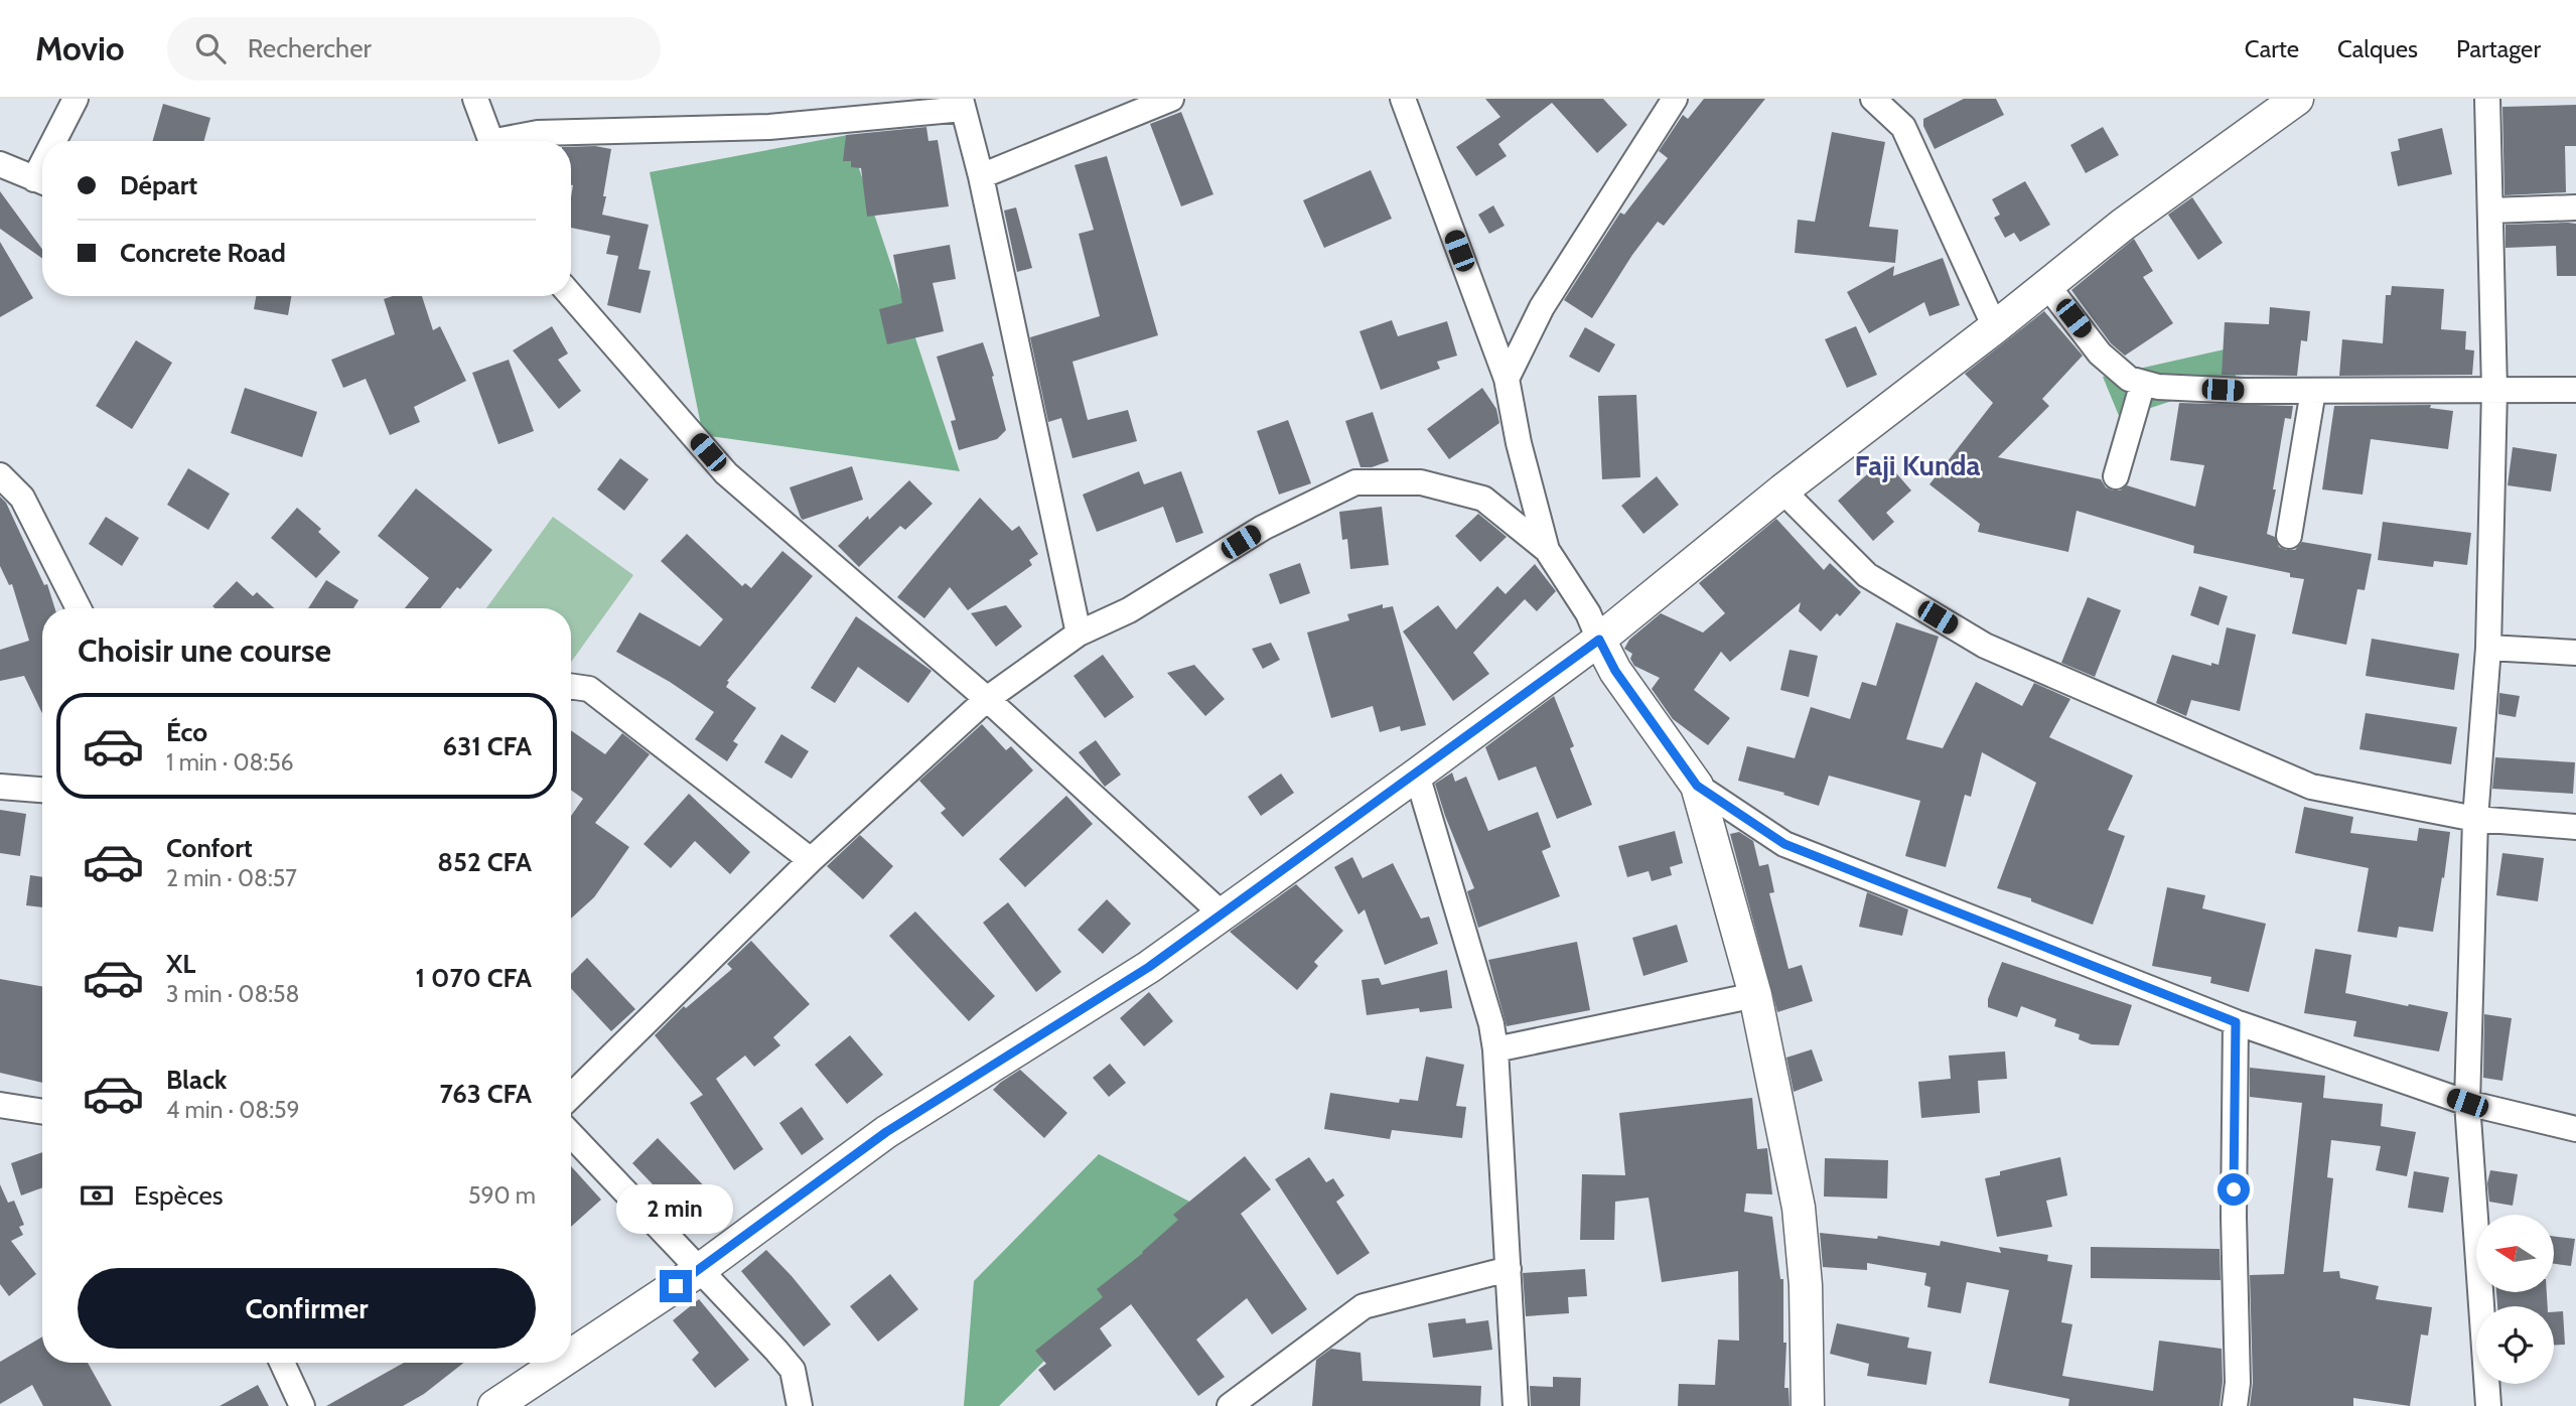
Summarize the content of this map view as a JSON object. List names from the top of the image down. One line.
{"districts":["Faji Kunda"],"north":"left","page":{"header":"Movio","search":"Rechercher","nav":["Carte","Calques","Partager"],"banner":["Départ","Concrete Road"],"heading":"Choisir une course","list":[{"name":"Éco","note":"1 min · 08:56","value":"631 CFA"},{"name":"Confort","note":"2 min · 08:57","value":"852 CFA"},{"name":"XL","note":"3 min · 08:58","value":"1 070 CFA"},{"name":"Black","note":"4 min · 08:59","value":"763 CFA"}],"pay":["Espèces","590 m"],"bubble":"2 min","buttons":"Confirmer"}}
